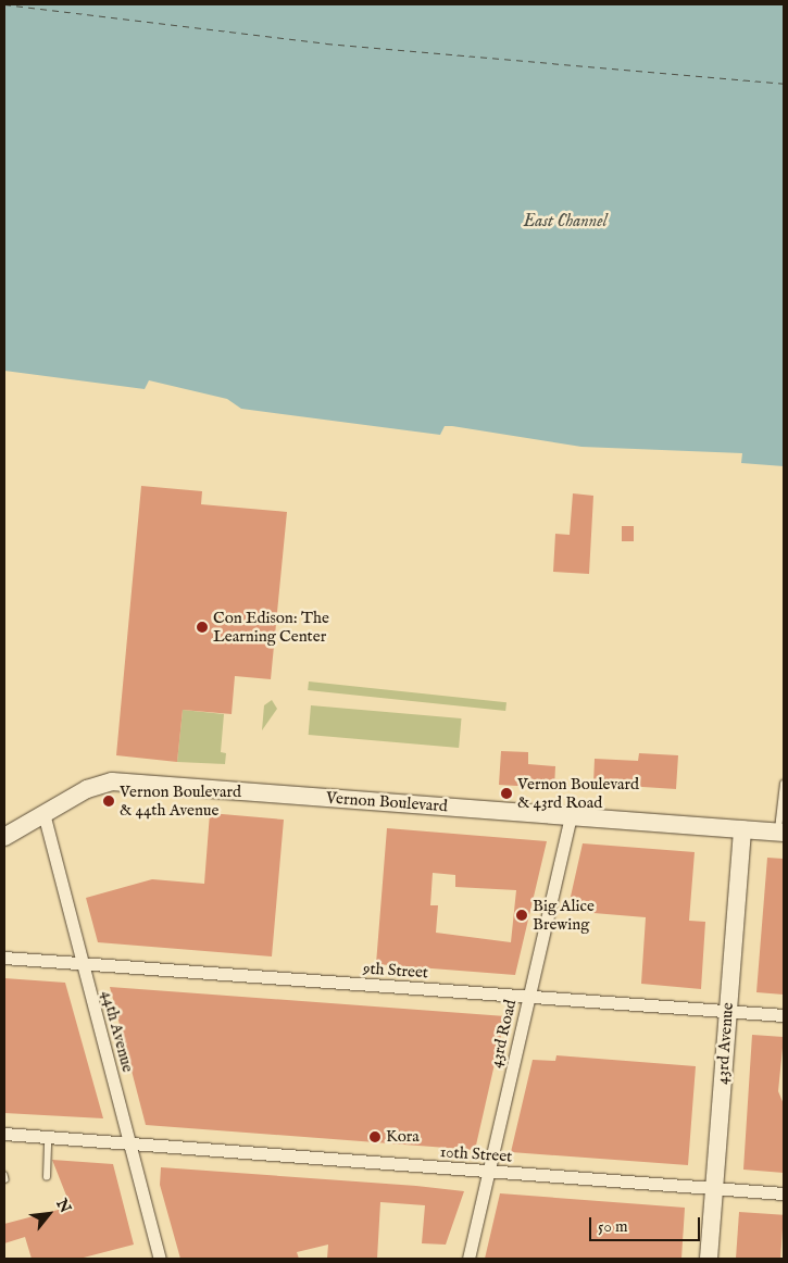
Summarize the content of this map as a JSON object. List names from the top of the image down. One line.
{"streets":{"main road":["Vernon Boulevard","43rd Avenue"],"street":["9th Street","44th Avenue","43rd Road","10th Street"]},"crossings":[["Vernon Boulevard","44th Avenue"],["Vernon Boulevard","43rd Road"],["Vernon Boulevard","43rd Avenue"],["9th Street","44th Avenue"],["9th Street","43rd Road"],["9th Street","43rd Avenue"],["44th Avenue","10th Street"],["43rd Road","10th Street"],["43rd Avenue","10th Street"]],"water":["East Channel"],"places":["Con Edison: The Learning Center","Vernon Boulevard & 43rd Road","Vernon Boulevard & 44th Avenue","Big Alice Brewing","Kora"],"scale_bar":"50 m","north":"top right"}
